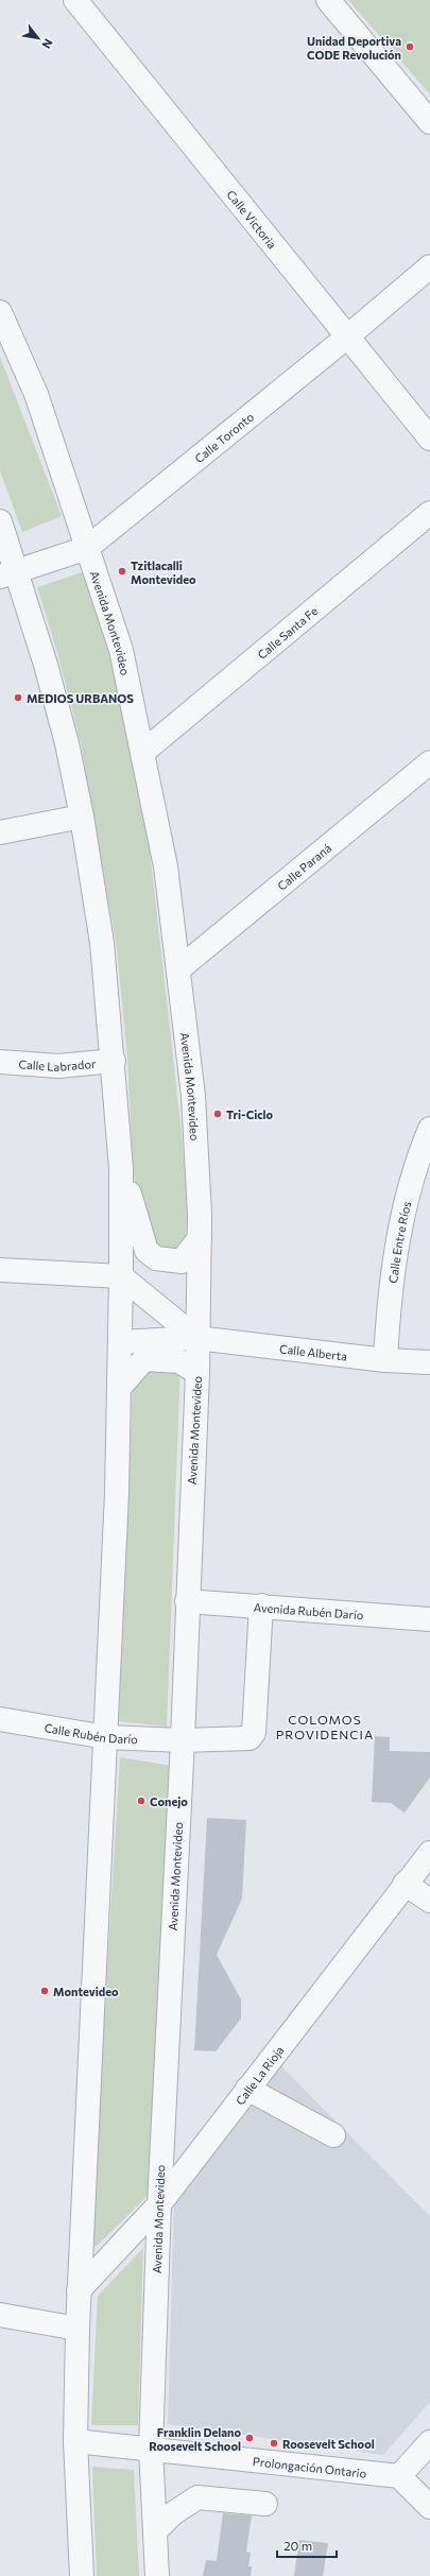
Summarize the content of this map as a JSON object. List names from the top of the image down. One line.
{"streets":{"street":["Calle Victoria","Calle Toronto","Avenida Montevideo","Calle Santa Fe","Calle Paraná","Calle Labrador","Calle Entre Ríos","Calle Alberta","Avenida Rubén Darío","Calle Rubén Darío","Calle La Rioja","Prolongación Ontario"]},"crossings":[["Calle Victoria","Calle Toronto"],["Calle Toronto","Avenida Montevideo"],["Avenida Montevideo","Calle Santa Fe"],["Avenida Montevideo","Calle Paraná"],["Avenida Montevideo","Calle Alberta"],["Avenida Montevideo","Avenida Rubén Darío"],["Avenida Montevideo","Calle Rubén Darío"],["Avenida Montevideo","Calle La Rioja"],["Avenida Montevideo","Prolongación Ontario"],["Calle Entre Ríos","Calle Alberta"],["Avenida Rubén Darío","Calle Rubén Darío"]],"districts":["COLOMOS PROVIDENCIA"],"places":["Unidad Deportiva CODE Revolución","Tzitlacalli Montevideo","MEDIOS URBANOS","Tri-Ciclo","Conejo","Montevideo","Franklin Delano Roosevelt School","Roosevelt School"],"scale_bar":"20 m","north":"bottom right"}
